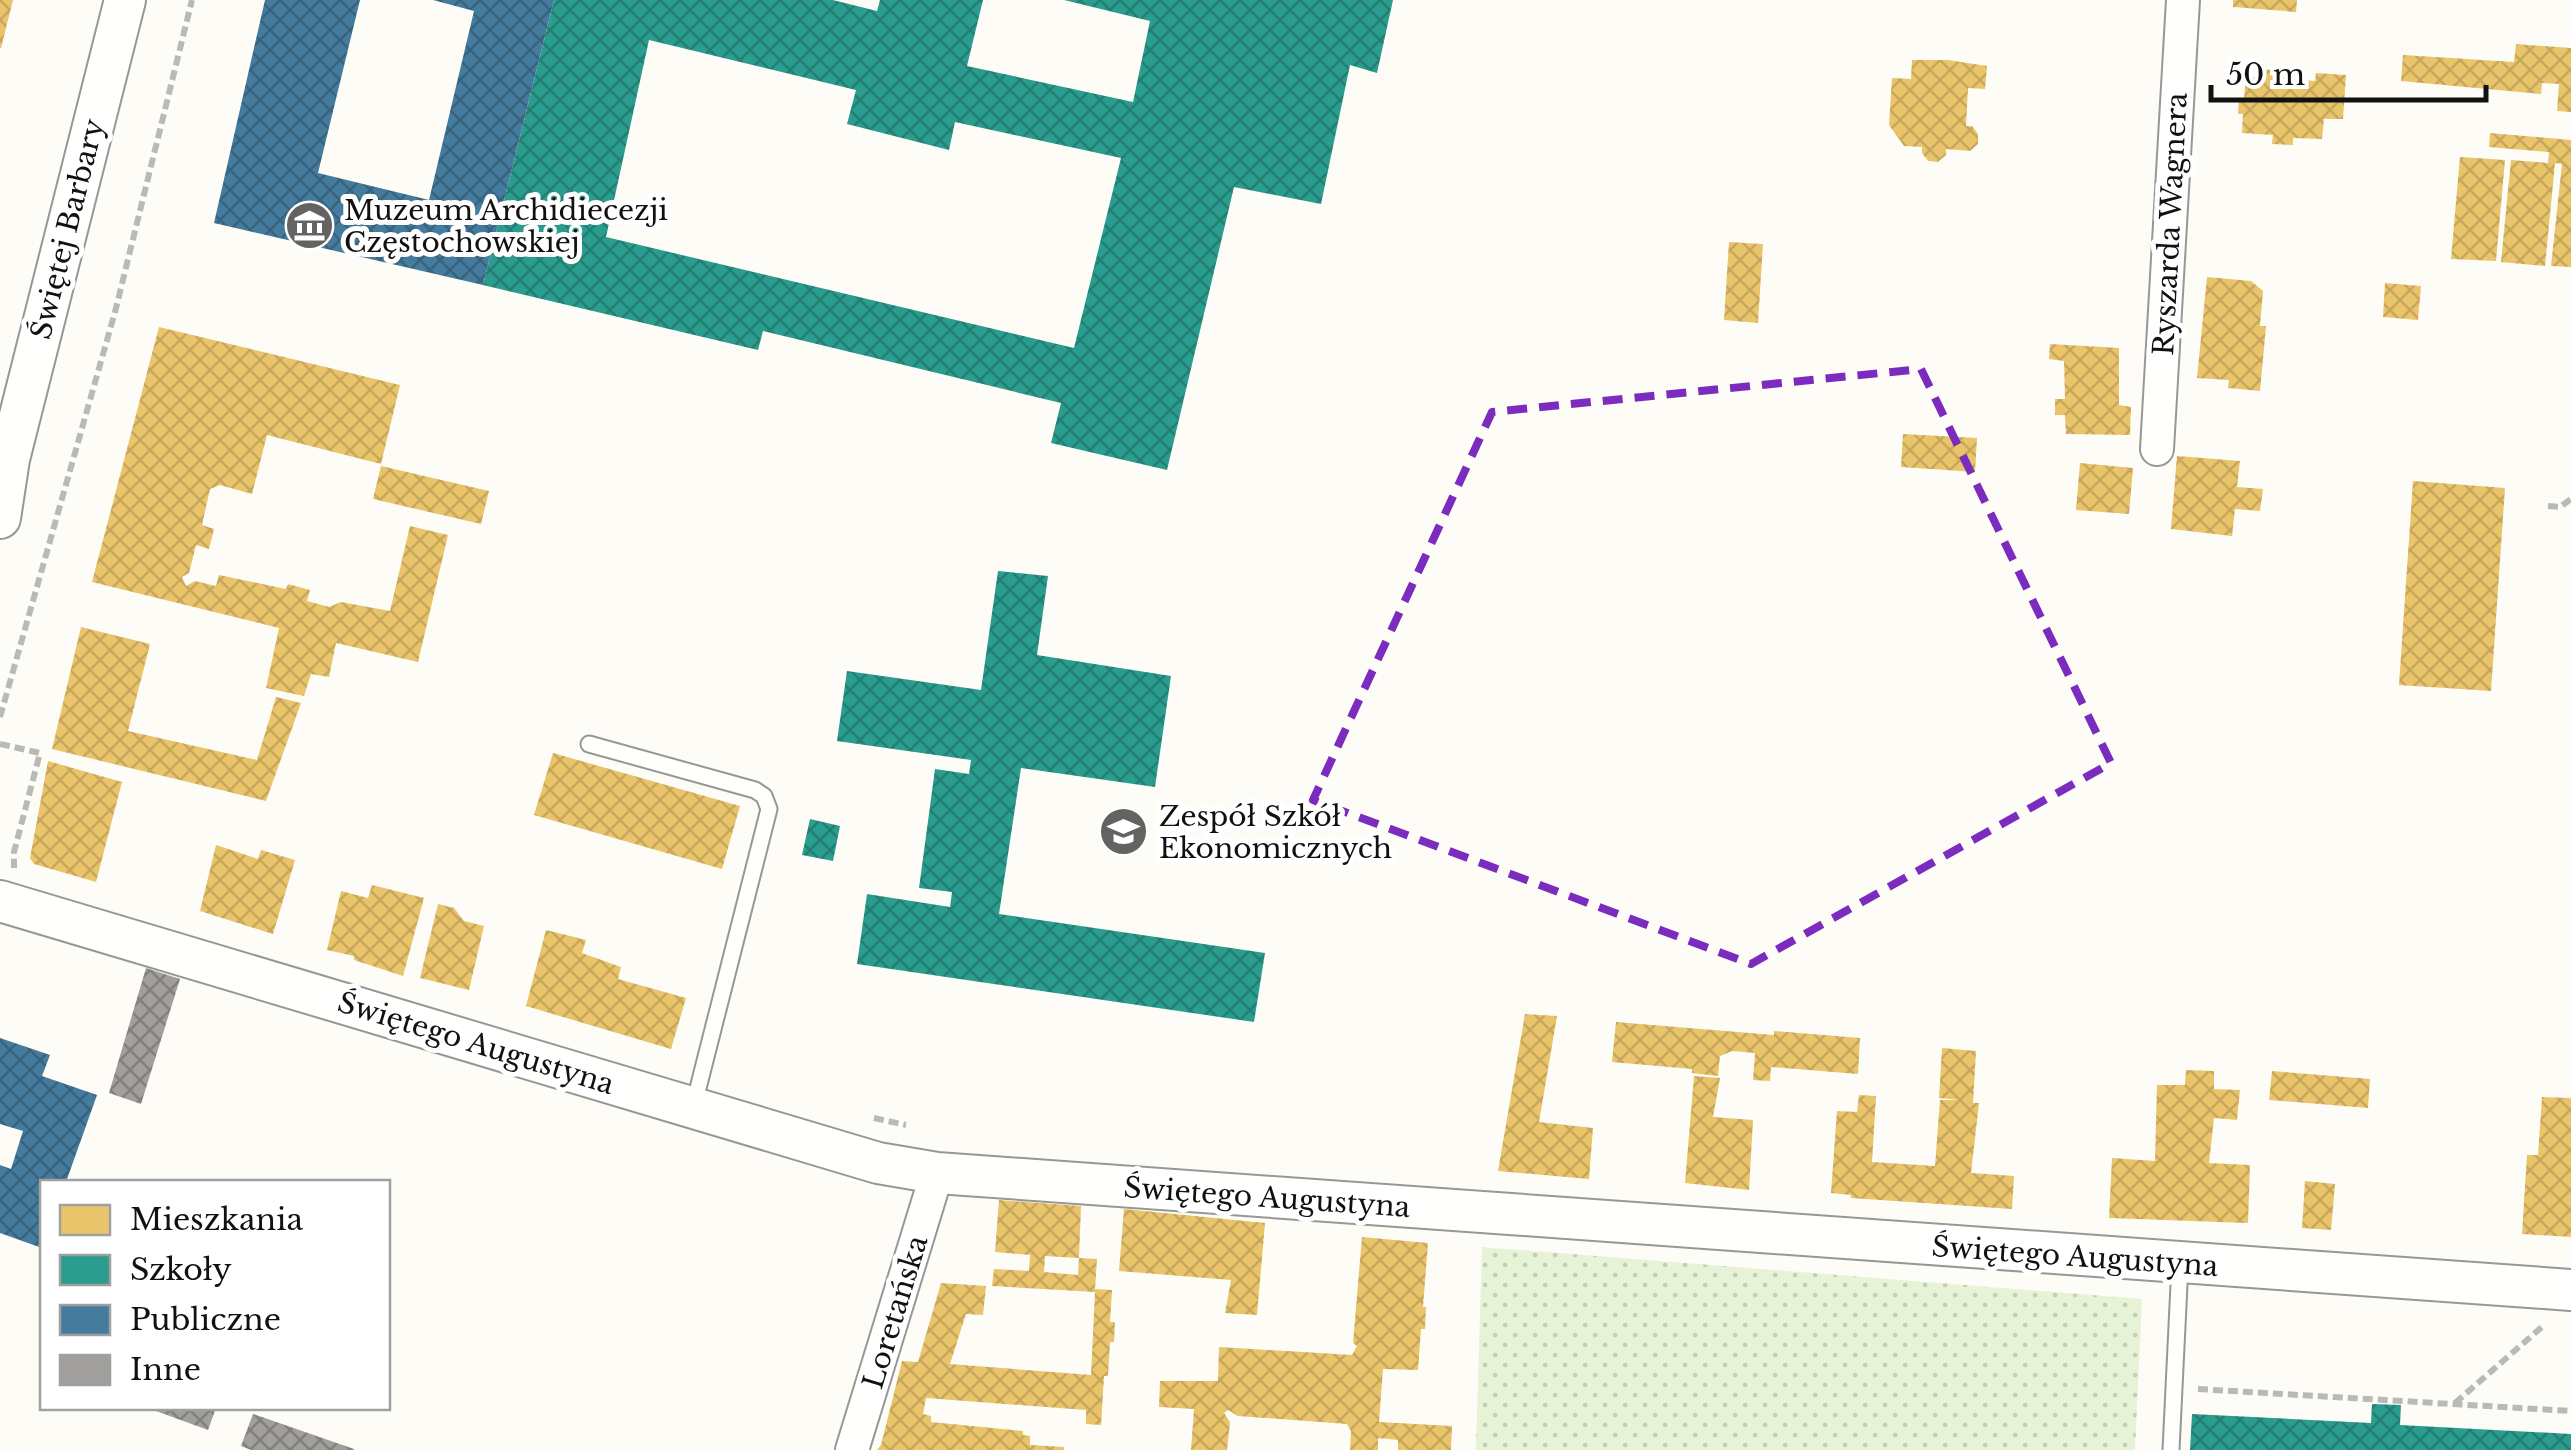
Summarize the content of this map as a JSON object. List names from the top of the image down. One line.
{"streets":{"street":["Ryszarda Wagnera","Świętej Barbary","Świętego Augustyna","Loretańska"]},"crossings":[["Świętego Augustyna","Loretańska"]],"places":{"museum":["Muzeum Archidiecezji Częstochowskiej"],"school or university":["Zespół Szkół Ekonomicznych"]},"legend":["Mieszkania","Szkoły","Publiczne","Inne"],"scale_bar":"50 m"}
